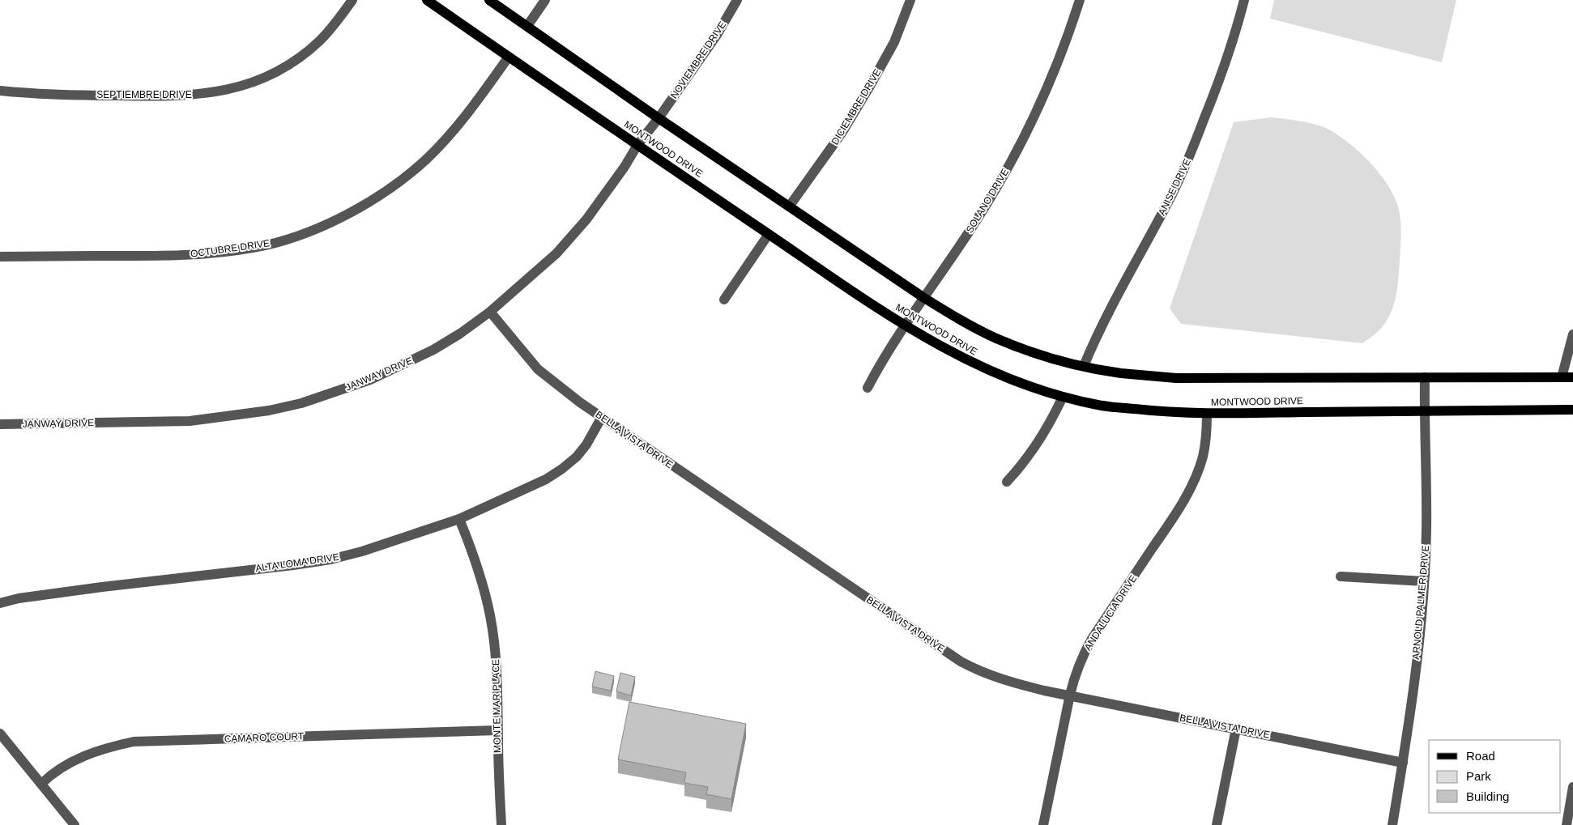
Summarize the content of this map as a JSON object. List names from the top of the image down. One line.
{"streets":{"main road":["MONTWOOD DRIVE"],"street":["NOVIEMBRE DRIVE","SEPTIEMBRE DRIVE","DICIEMBRE DRIVE","ANISE DRIVE","SOLANO DRIVE","OCTUBRE DRIVE","JANWAY DRIVE","BELLA VISTA DRIVE","ALTA LOMA DRIVE","ARNOLD PALMER DRIVE","ANDALUCIA DRIVE","MONTE MAR PLACE","CAMARO COURT"]},"crossings":[["NOVIEMBRE DRIVE","MONTWOOD DRIVE"],["NOVIEMBRE DRIVE","JANWAY DRIVE"],["DICIEMBRE DRIVE","MONTWOOD DRIVE"],["MONTWOOD DRIVE","ANISE DRIVE"],["MONTWOOD DRIVE","SOLANO DRIVE"],["MONTWOOD DRIVE","OCTUBRE DRIVE"],["MONTWOOD DRIVE","JANWAY DRIVE"],["MONTWOOD DRIVE","ARNOLD PALMER DRIVE"],["MONTWOOD DRIVE","ANDALUCIA DRIVE"],["JANWAY DRIVE","BELLA VISTA DRIVE"],["BELLA VISTA DRIVE","ALTA LOMA DRIVE"],["BELLA VISTA DRIVE","ARNOLD PALMER DRIVE"],["BELLA VISTA DRIVE","ANDALUCIA DRIVE"],["ALTA LOMA DRIVE","MONTE MAR PLACE"],["MONTE MAR PLACE","CAMARO COURT"]],"legend":["Road","Park","Building"]}
